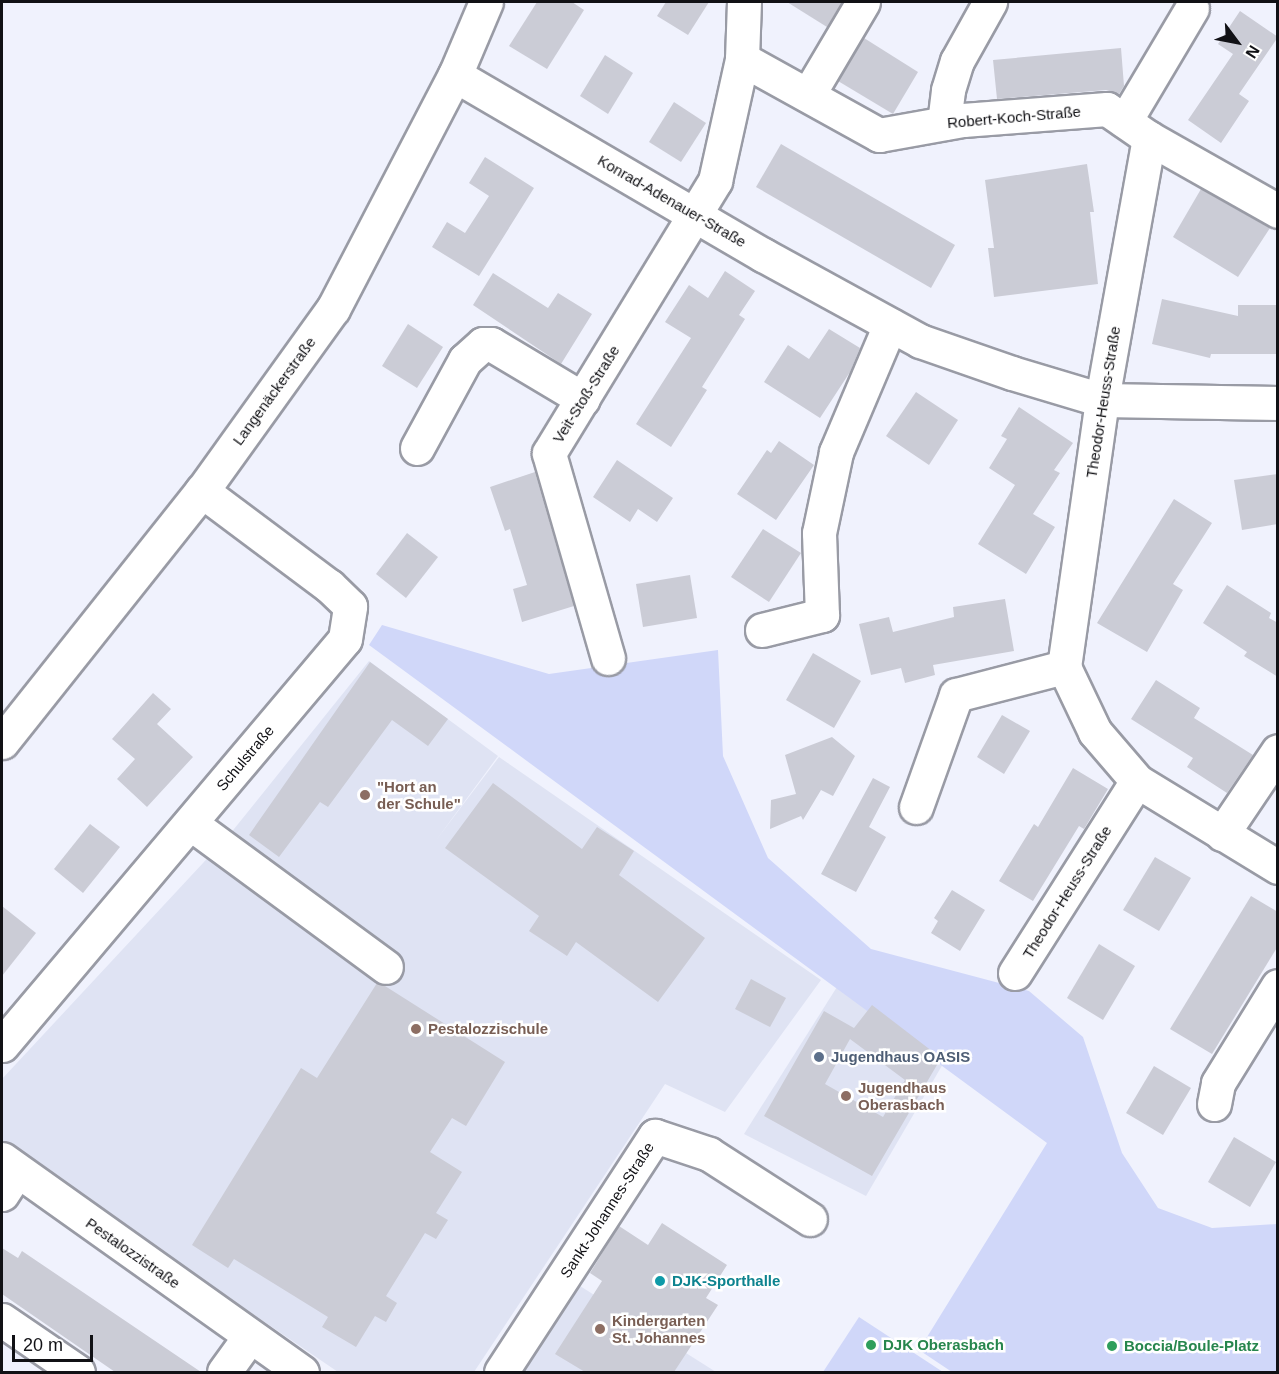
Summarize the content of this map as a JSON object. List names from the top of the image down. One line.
{"streets":{"street":["Robert-Koch-Straße","Konrad-Adenauer-Straße","Langenäckerstraße","Veit-Stoß-Straße","Theodor-Heuss-Straße","Schulstraße","Sankt-Johannes-Straße","Pestalozzistraße"]},"crossings":[["Robert-Koch-Straße","Veit-Stoß-Straße"],["Robert-Koch-Straße","Theodor-Heuss-Straße"],["Konrad-Adenauer-Straße","Langenäckerstraße"],["Konrad-Adenauer-Straße","Veit-Stoß-Straße"],["Konrad-Adenauer-Straße","Theodor-Heuss-Straße"],["Langenäckerstraße","Schulstraße"]],"places":["\"Hort an der Schule\"","Pestalozzischule","Jugendhaus OASIS","Jugendhaus Oberasbach","DJK-Sporthalle","Kindergarten St. Johannes","DJK Oberasbach","Boccia/Boule-Platz"],"scale_bar":"20 m","north":"bottom right"}
